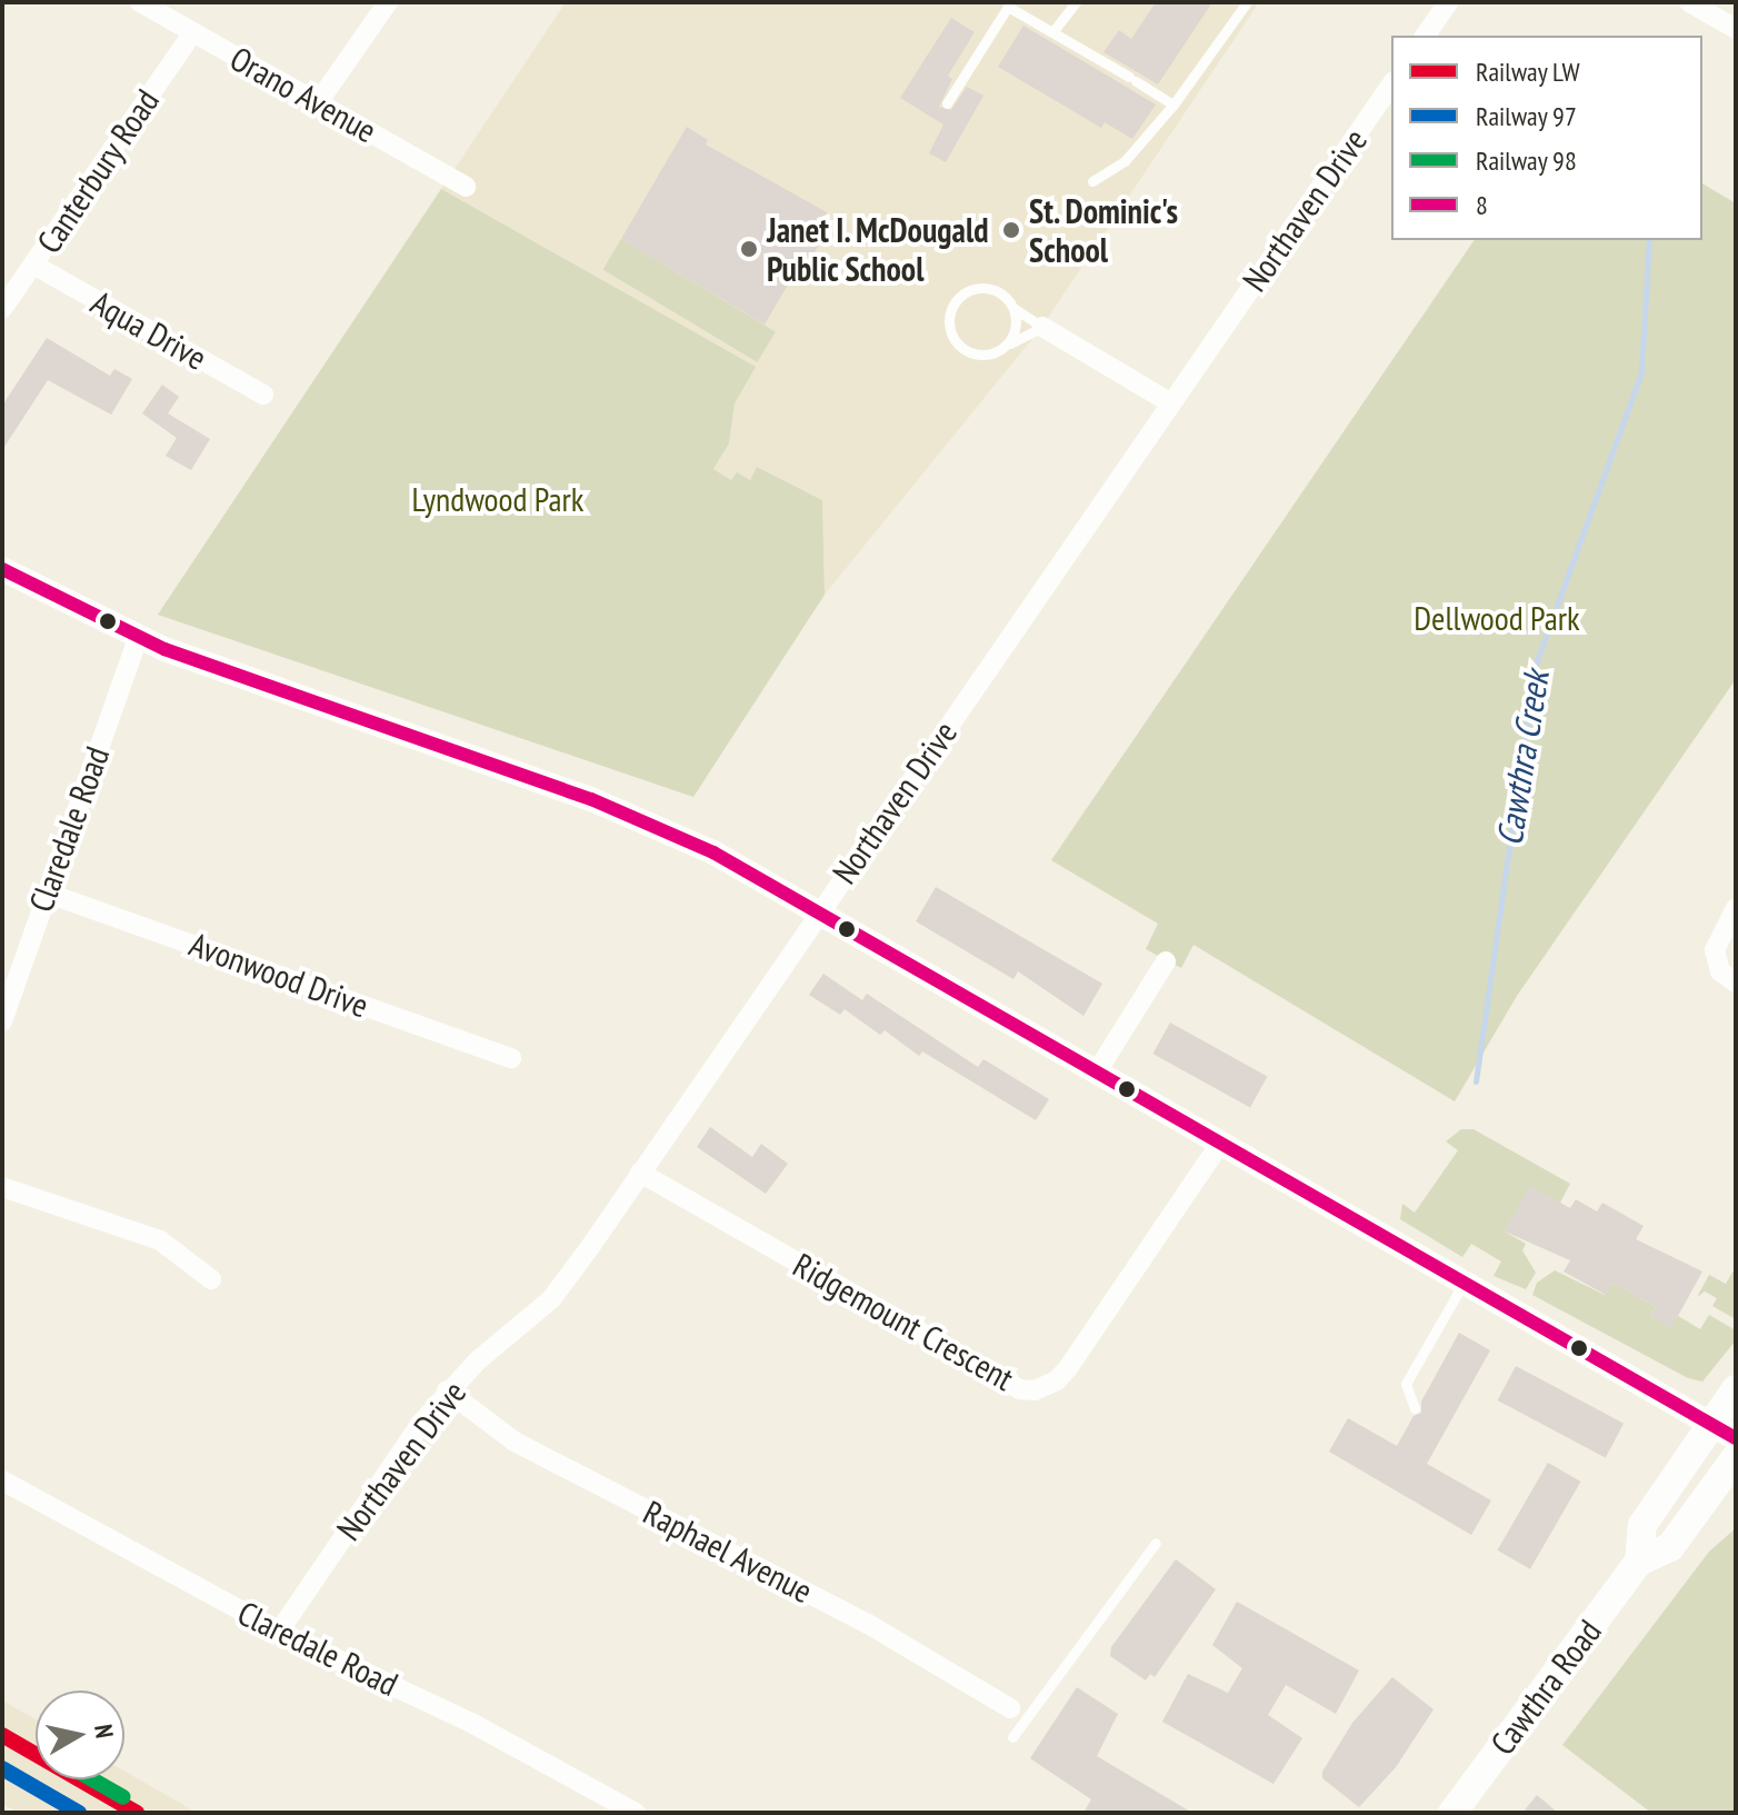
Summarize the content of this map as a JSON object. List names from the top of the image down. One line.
{"streets":{"main road":["Cawthra Road"],"street":["Orano Avenue","Canterbury Road","Northaven Drive","Aqua Drive","Claredale Road","Avonwood Drive","Ridgemount Crescent","Raphael Avenue"]},"crossings":[["Orano Avenue","Canterbury Road"],["Canterbury Road","Aqua Drive"],["Northaven Drive","Claredale Road"],["Northaven Drive","Ridgemount Crescent"],["Northaven Drive","Raphael Avenue"],["Claredale Road","Avonwood Drive"]],"water":["Cawthra Creek"],"parks":["Lyndwood Park","Dellwood Park"],"places":["St. Dominic's School","Janet I. McDougald Public School"],"lines":["transit line 8","rail line LW","rail line 97","rail line 98"],"legend":["Railway LW","Railway 97","Railway 98","8"],"north":"right"}
